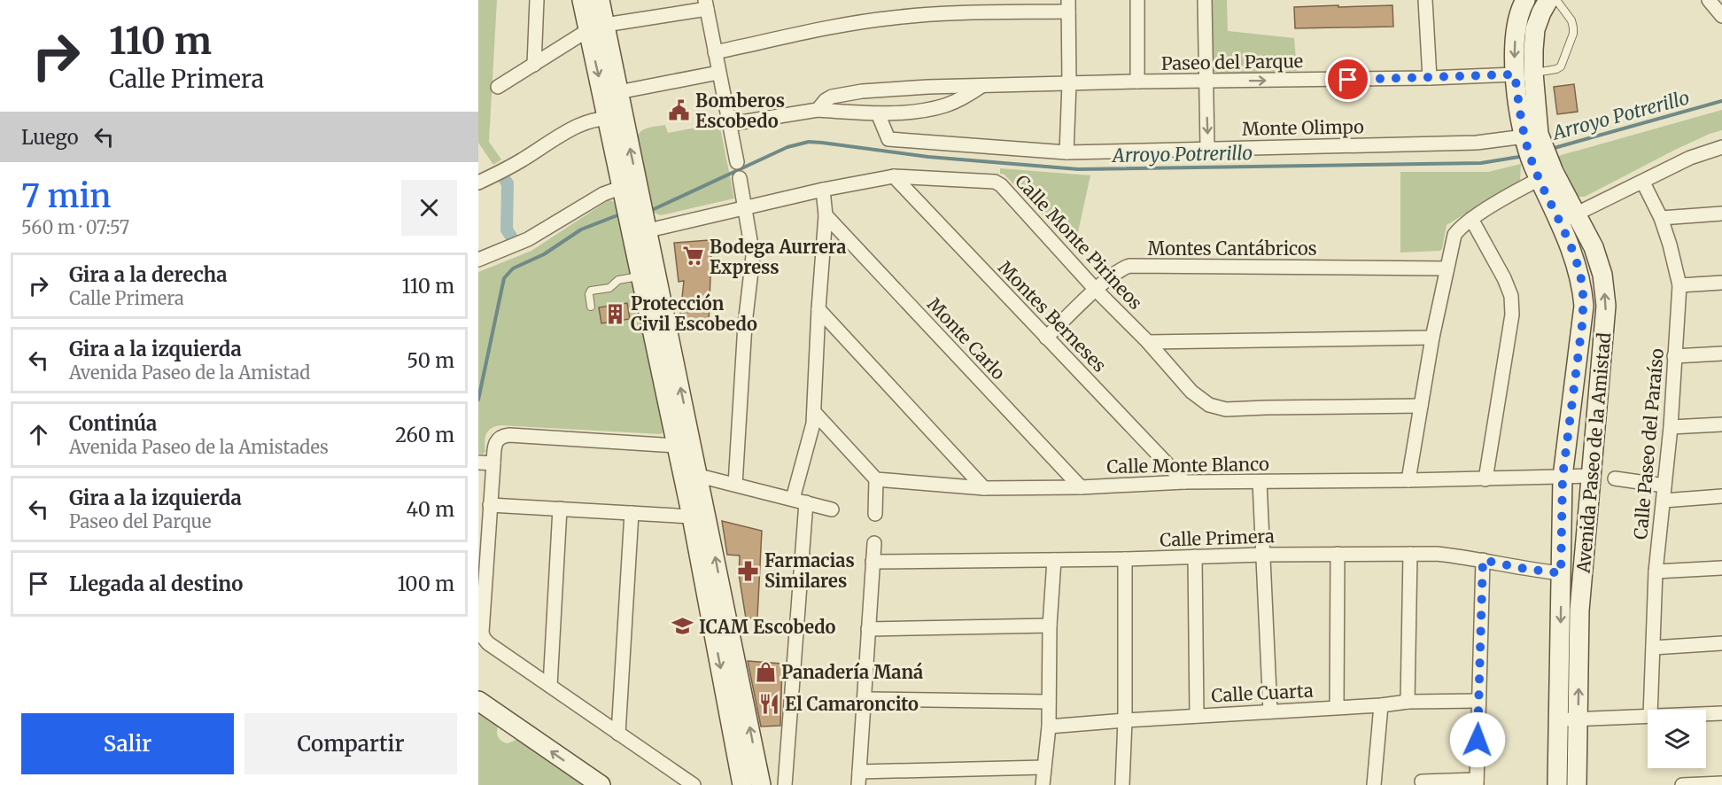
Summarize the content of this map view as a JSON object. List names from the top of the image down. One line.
{"streets":{"street":["Paseo del Parque","Monte Olimpo","Calle Monte Pirineos","Montes Cantábricos","Montes Berneses","Monte Carlo","Calle Paseo del Paraíso","Avenida Paseo de la Amistad","Calle Monte Blanco","Calle Primera","Calle Cuarta"]},"crossings":[["Paseo del Parque","Monte Olimpo"],["Monte Olimpo","Avenida Paseo de la Amistad"],["Calle Monte Pirineos","Montes Cantábricos"],["Calle Monte Pirineos","Montes Berneses"],["Montes Cantábricos","Montes Berneses"],["Montes Berneses","Calle Monte Blanco"],["Monte Carlo","Calle Monte Blanco"],["Avenida Paseo de la Amistad","Calle Monte Blanco"],["Avenida Paseo de la Amistad","Calle Primera"]],"water":["Arroyo Potrerillo"],"places":{"public building":["Bomberos Escobedo"],"supermarket":["Bodega Aurrera Express"],"building":["Protección Civil Escobedo"],"pharmacy":["Farmacias Similares"],"school or university":["ICAM Escobedo"],"shop":["Panadería Maná"],"restaurant":["El Camaroncito"]},"page":{"turn":["110 m","Calle Primera"],"then":"Luego","heading":["7 min","560 m · 07:57"],"list":[{"name":"Gira a la derecha","note":"Calle Primera","value":"110 m"},{"name":"Gira a la izquierda","note":"Avenida Paseo de la Amistad","value":"50 m"},{"name":"Continúa","note":"Avenida Paseo de la Amistades","value":"260 m"},{"name":"Gira a la izquierda","note":"Paseo del Parque","value":"40 m"},{"name":"Llegada al destino","value":"100 m"}],"buttons":["Salir","Compartir"]}}
